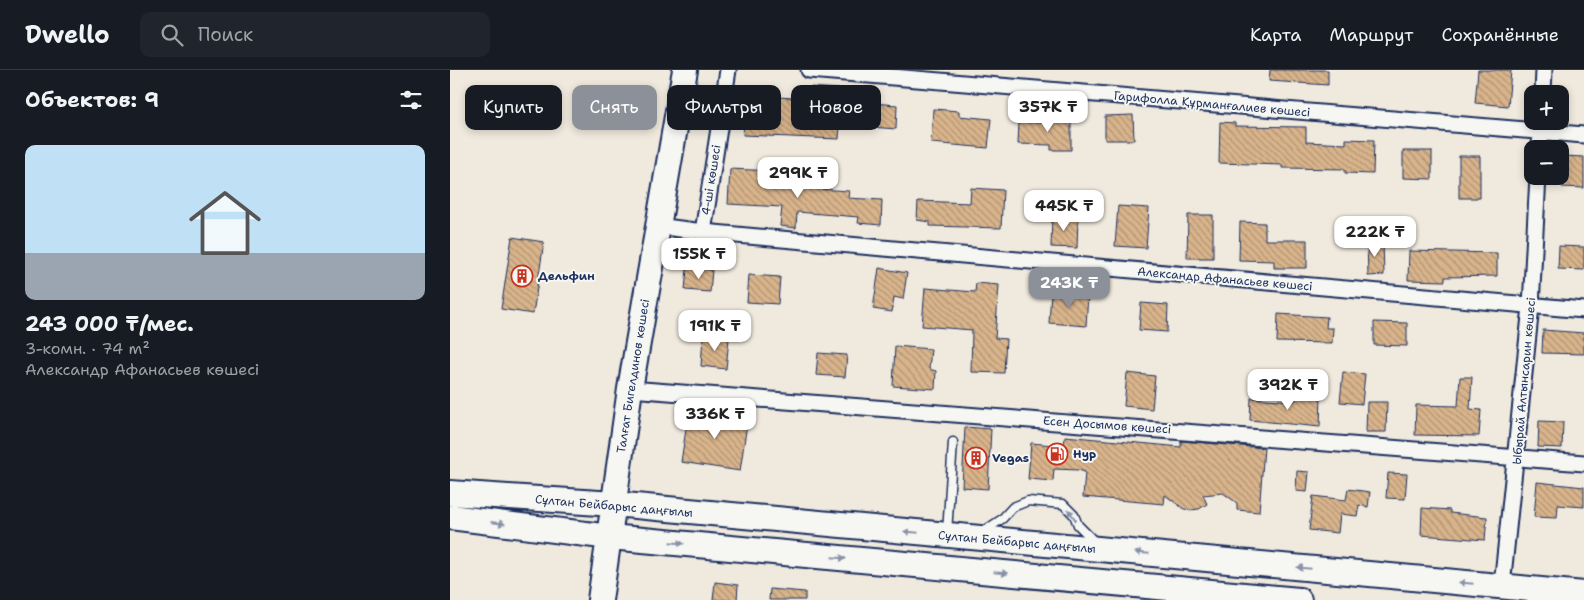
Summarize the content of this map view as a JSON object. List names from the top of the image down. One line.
{"streets":{"main road":["Талғат Бигелдинов көшесі","Сұлтан Бейбарыс даңғылы"],"street":["Гарифолла Құрманғалиев көшесі","4-ші көшесі","Александр Афанасьев көшесі","Ыбырай Алтынсарин көшесі","Есен Досымов көшесі"]},"crossings":[["4-ші көшесі","Александр Афанасьев көшесі"],["Александр Афанасьев көшесі","Талғат Бигелдинов көшесі"],["Александр Афанасьев көшесі","Ыбырай Алтынсарин көшесі"],["Талғат Бигелдинов көшесі","Есен Досымов көшесі"],["Талғат Бигелдинов көшесі","Сұлтан Бейбарыс даңғылы"],["Ыбырай Алтынсарин көшесі","Есен Досымов көшесі"],["Ыбырай Алтынсарин көшесі","Сұлтан Бейбарыс даңғылы"]],"places":{"building":["Дельфин","Vegas"],"fuel station":["Нур"]},"page":{"header":"Dwello","search":"Поиск","nav":["Карта","Маршрут","Сохранённые"],"heading":"Объектов: 9","map_buttons":["+","−"],"chip":["Купить","Снять","Фильтры","Новое"],"price":["357K ₸","299K ₸","445K ₸","222K ₸","155K ₸","243K ₸","191K ₸","392K ₸","336K ₸"],"list":[{"name":"243 000 ₸/мес.","note":"3-комн. · 74 m² · Александр Афанасьев көшесі"}]}}
